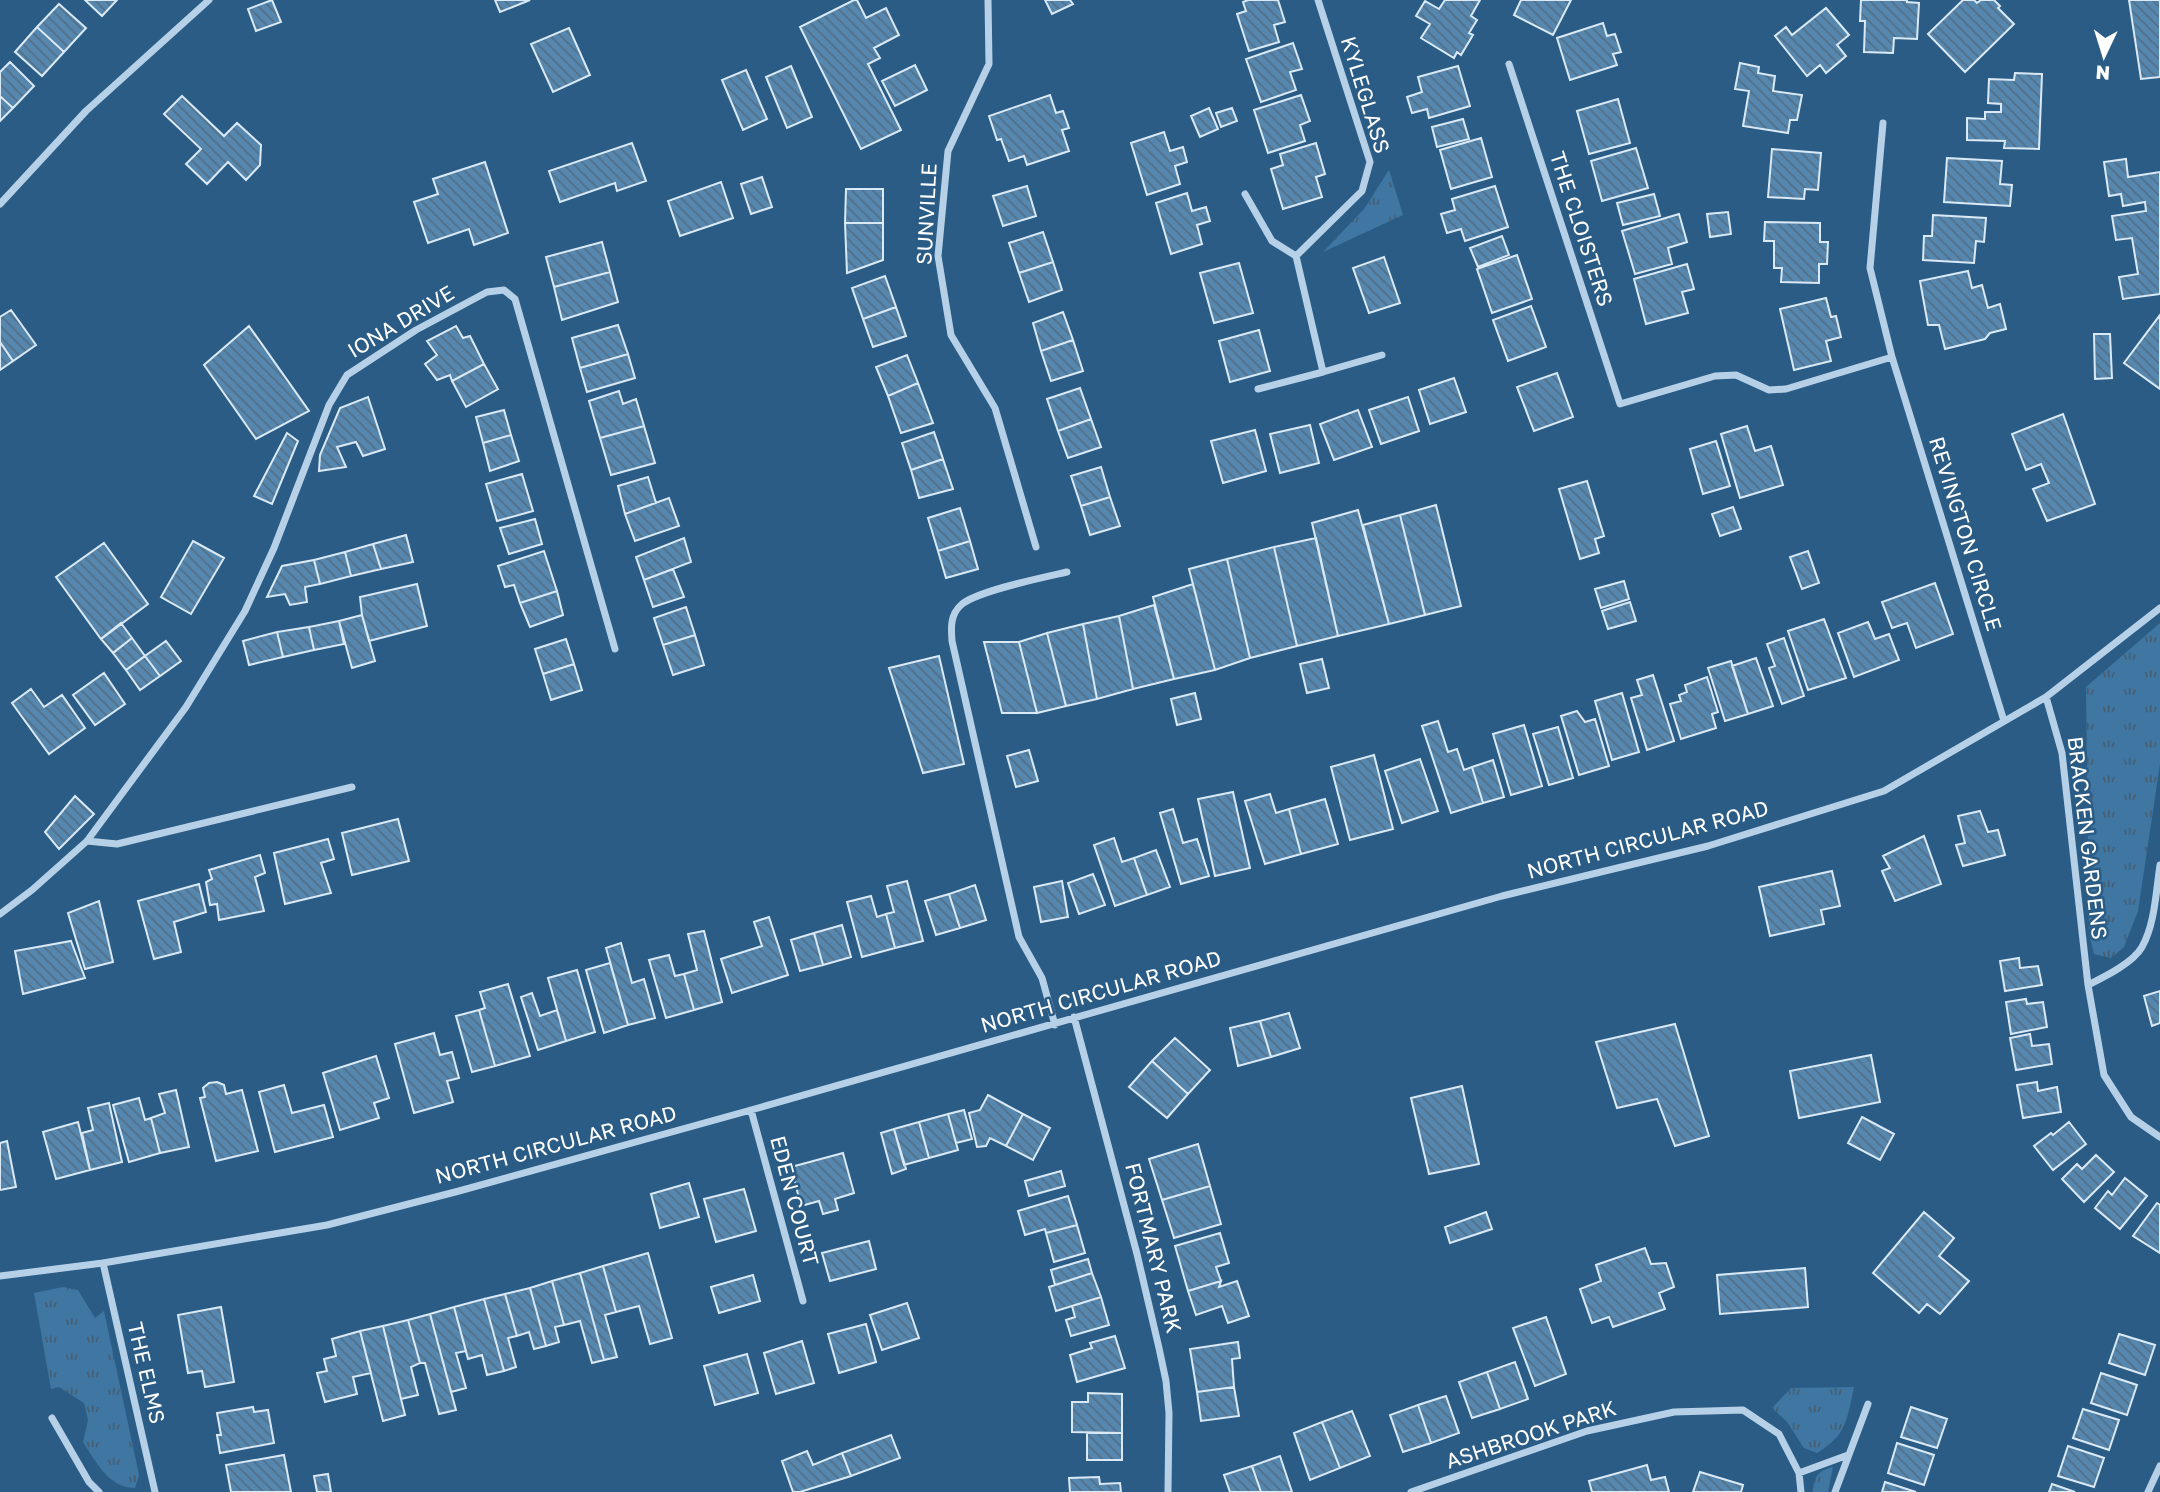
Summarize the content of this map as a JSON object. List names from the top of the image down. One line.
{"streets":{"street":["KYLEGLASS","SUNVILLE","THE CLOISTERS","IONA DRIVE","REVINGTON CIRCLE","BRACKEN GARDENS","NORTH CIRCULAR ROAD","EDEN COURT","FORTMARY PARK","THE ELMS","ASHBROOK PARK"]},"crossings":[["THE CLOISTERS","REVINGTON CIRCLE"],["REVINGTON CIRCLE","NORTH CIRCULAR ROAD"],["BRACKEN GARDENS","NORTH CIRCULAR ROAD"],["NORTH CIRCULAR ROAD","EDEN COURT"],["NORTH CIRCULAR ROAD","FORTMARY PARK"],["NORTH CIRCULAR ROAD","THE ELMS"]],"north":"bottom"}
